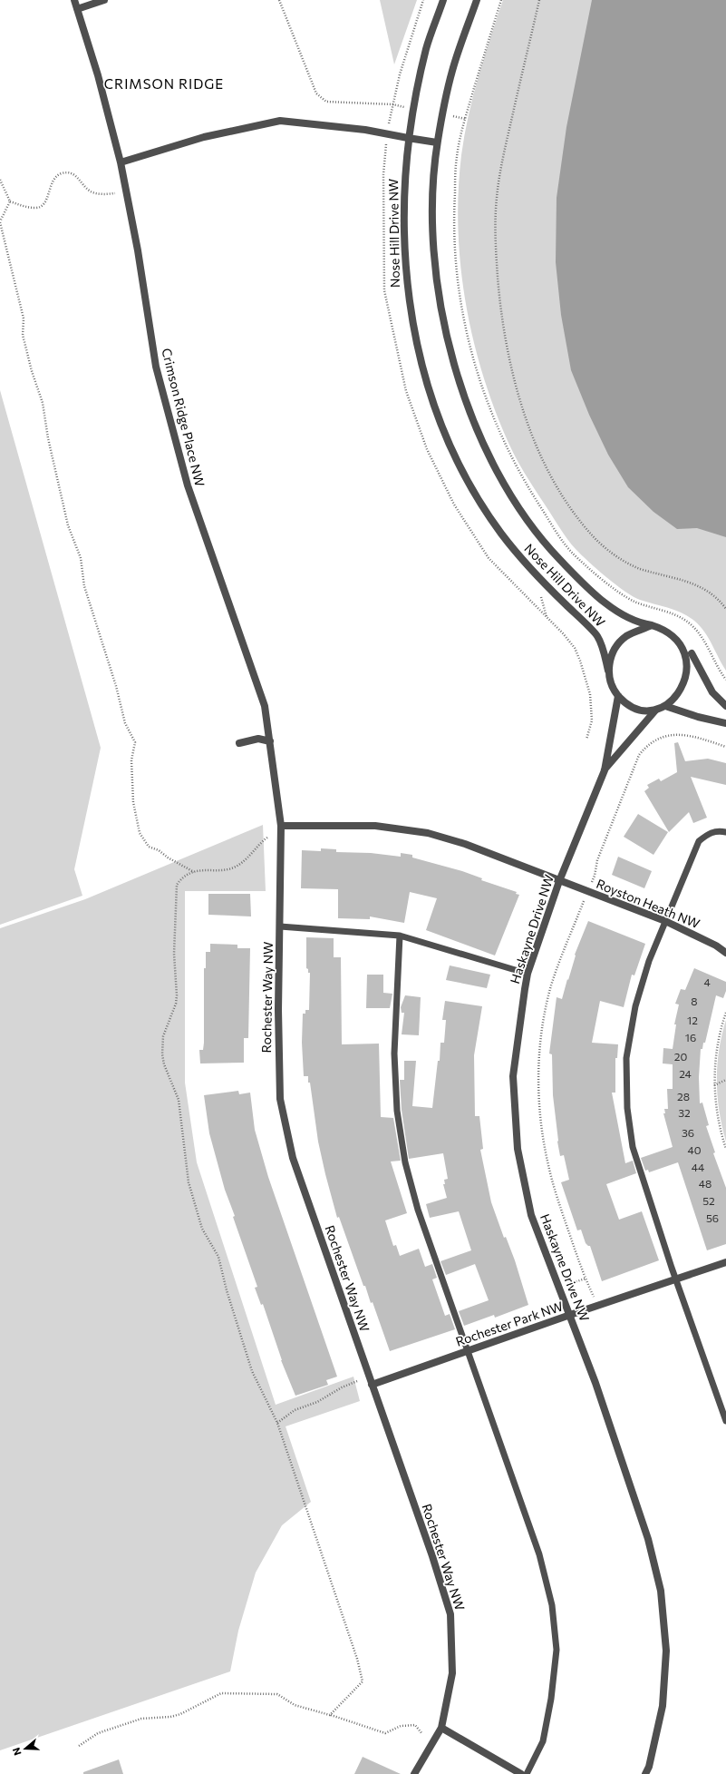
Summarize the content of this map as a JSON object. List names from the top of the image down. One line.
{"streets":{"street":["Nose Hill Drive NW","Crimson Ridge Place NW","Royston Heath NW","Haskayne Drive NW","Rochester Way NW","Rochester Park NW"]},"crossings":[["Nose Hill Drive NW","Haskayne Drive NW"],["Crimson Ridge Place NW","Royston Heath NW"],["Crimson Ridge Place NW","Rochester Way NW"],["Royston Heath NW","Haskayne Drive NW"],["Royston Heath NW","Rochester Way NW"],["Haskayne Drive NW","Rochester Park NW"],["Rochester Way NW","Rochester Park NW"]],"districts":["CRIMSON RIDGE"],"house_numbers":["4","8","12","16","20","24","28","32","36","40","44","48","52","56"],"north":"left"}
